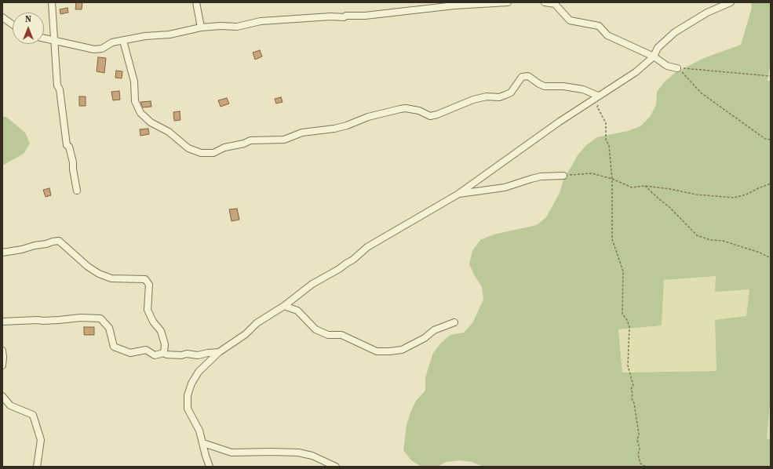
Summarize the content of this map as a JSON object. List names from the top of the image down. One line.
{"north":"top"}
